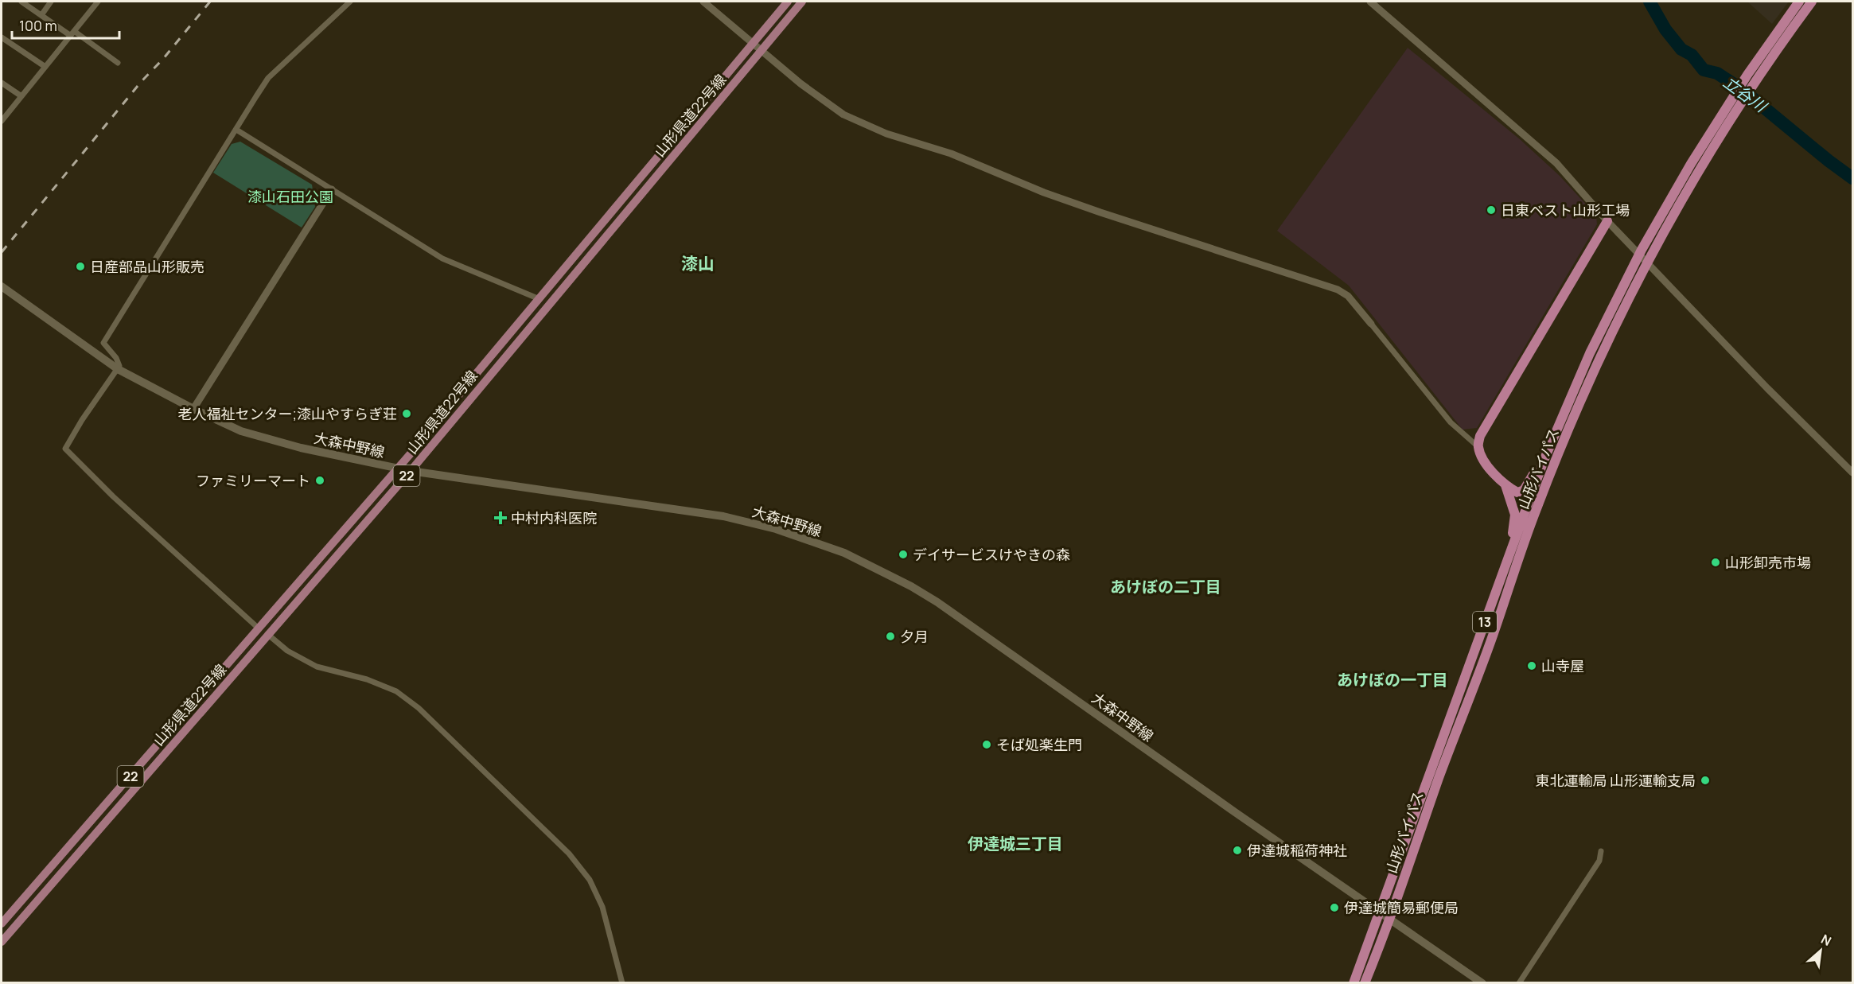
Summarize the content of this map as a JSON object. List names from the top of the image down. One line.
{"streets":{"highway":["山形バイパス","13"],"main road":["山形県道22号線","大森中野線","22"]},"crossings":[["山形県道22号線","大森中野線"],["大森中野線","山形バイパス"]],"districts":["漆山","あけぼの二丁目","あけぼの一丁目","伊達城三丁目"],"water":["立谷川"],"parks":["漆山石田公園"],"places":{"other":["日東ベスト山形工場","日産部品山形販売","老人福祉センター;漆山やすらぎ荘","ファミリーマート","デイサービスけやきの森","山形卸売市場","夕月","山寺屋","そば処楽生門","東北運輸局 山形運輸支局","伊達城稲荷神社","伊達城簡易郵便局"],"health":["中村内科医院"]},"scale_bar":"100 m","north":"top right"}
